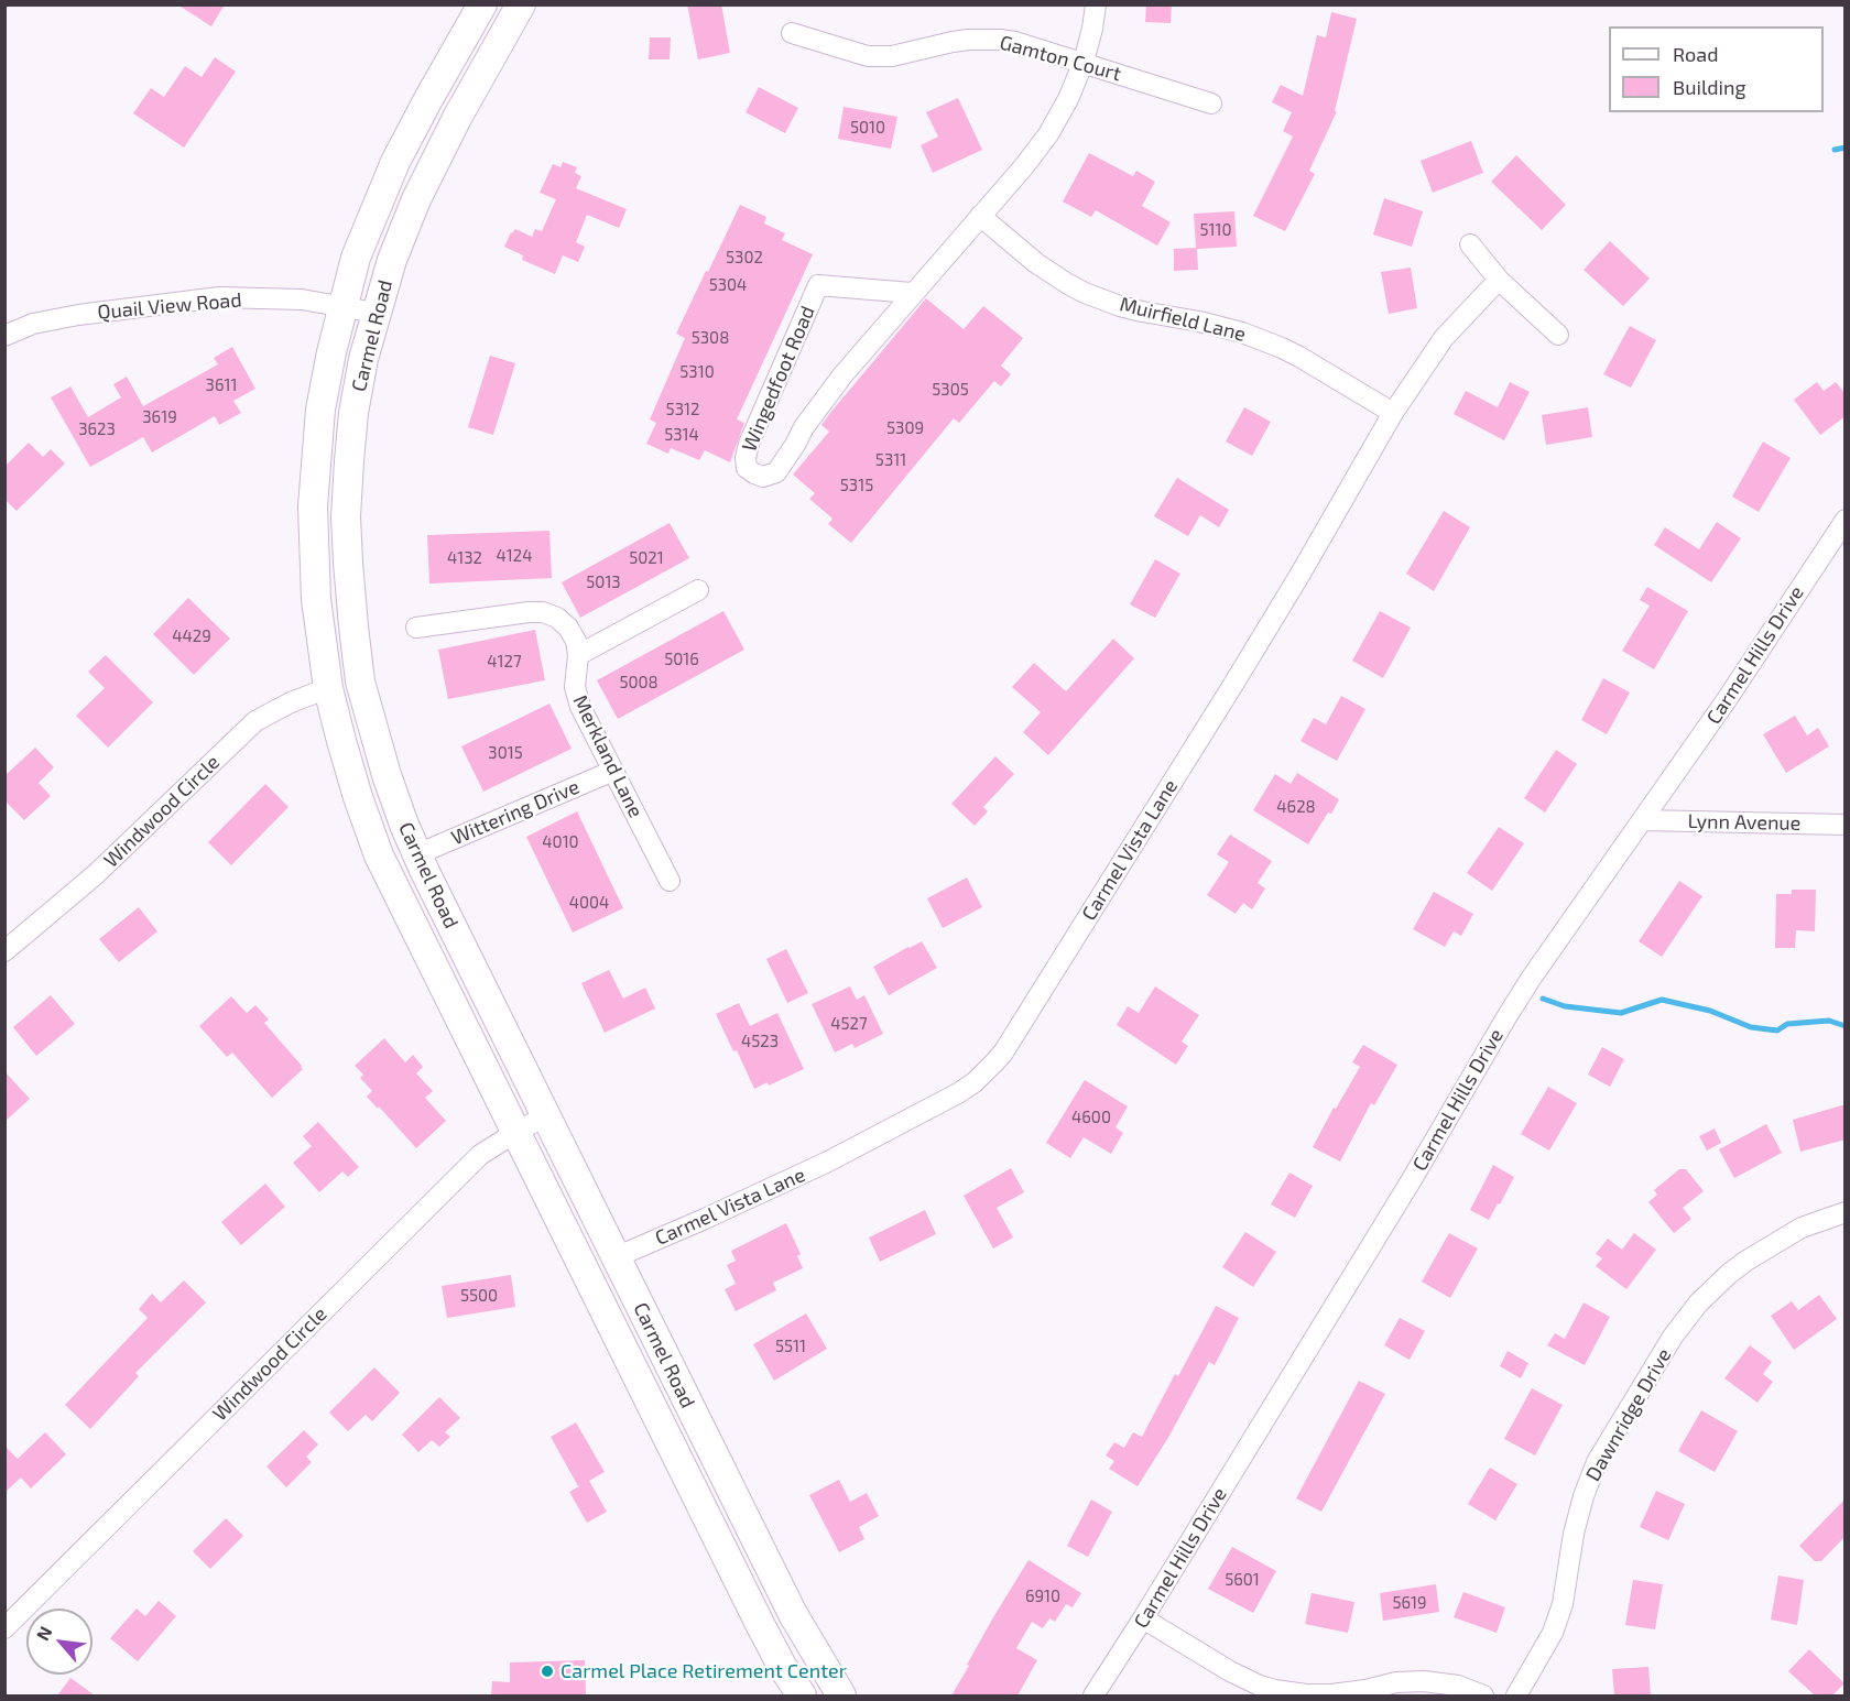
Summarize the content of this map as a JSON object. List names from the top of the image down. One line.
{"streets":{"main road":["Carmel Road"],"street":["Gamton Court","Quail View Road","Muirfield Lane","Wingedfoot Road","Carmel Hills Drive","Merkland Lane","Windwood Circle","Wittering Drive","Lynn Avenue","Carmel Vista Lane","Dawnridge Drive"]},"crossings":[["Gamton Court","Wingedfoot Road"],["Quail View Road","Carmel Road"],["Muirfield Lane","Wingedfoot Road"],["Muirfield Lane","Carmel Vista Lane"],["Carmel Road","Windwood Circle"],["Carmel Road","Wittering Drive"],["Carmel Road","Carmel Vista Lane"],["Carmel Hills Drive","Lynn Avenue"],["Merkland Lane","Wittering Drive"]],"places":["Carmel Place Retirement Center"],"house_numbers":["5010","5110","5302","5304","5308","5310","3611","5305","5312","3619","5309","3623","5314","5311","5315","4124","4132","5021","5013","4429","5016","4127","5008","3015","4628","4010","4004","4527","4523","4600","5500","5511","5601","6910","5619"],"legend":["Road","Building"],"north":"top left"}
